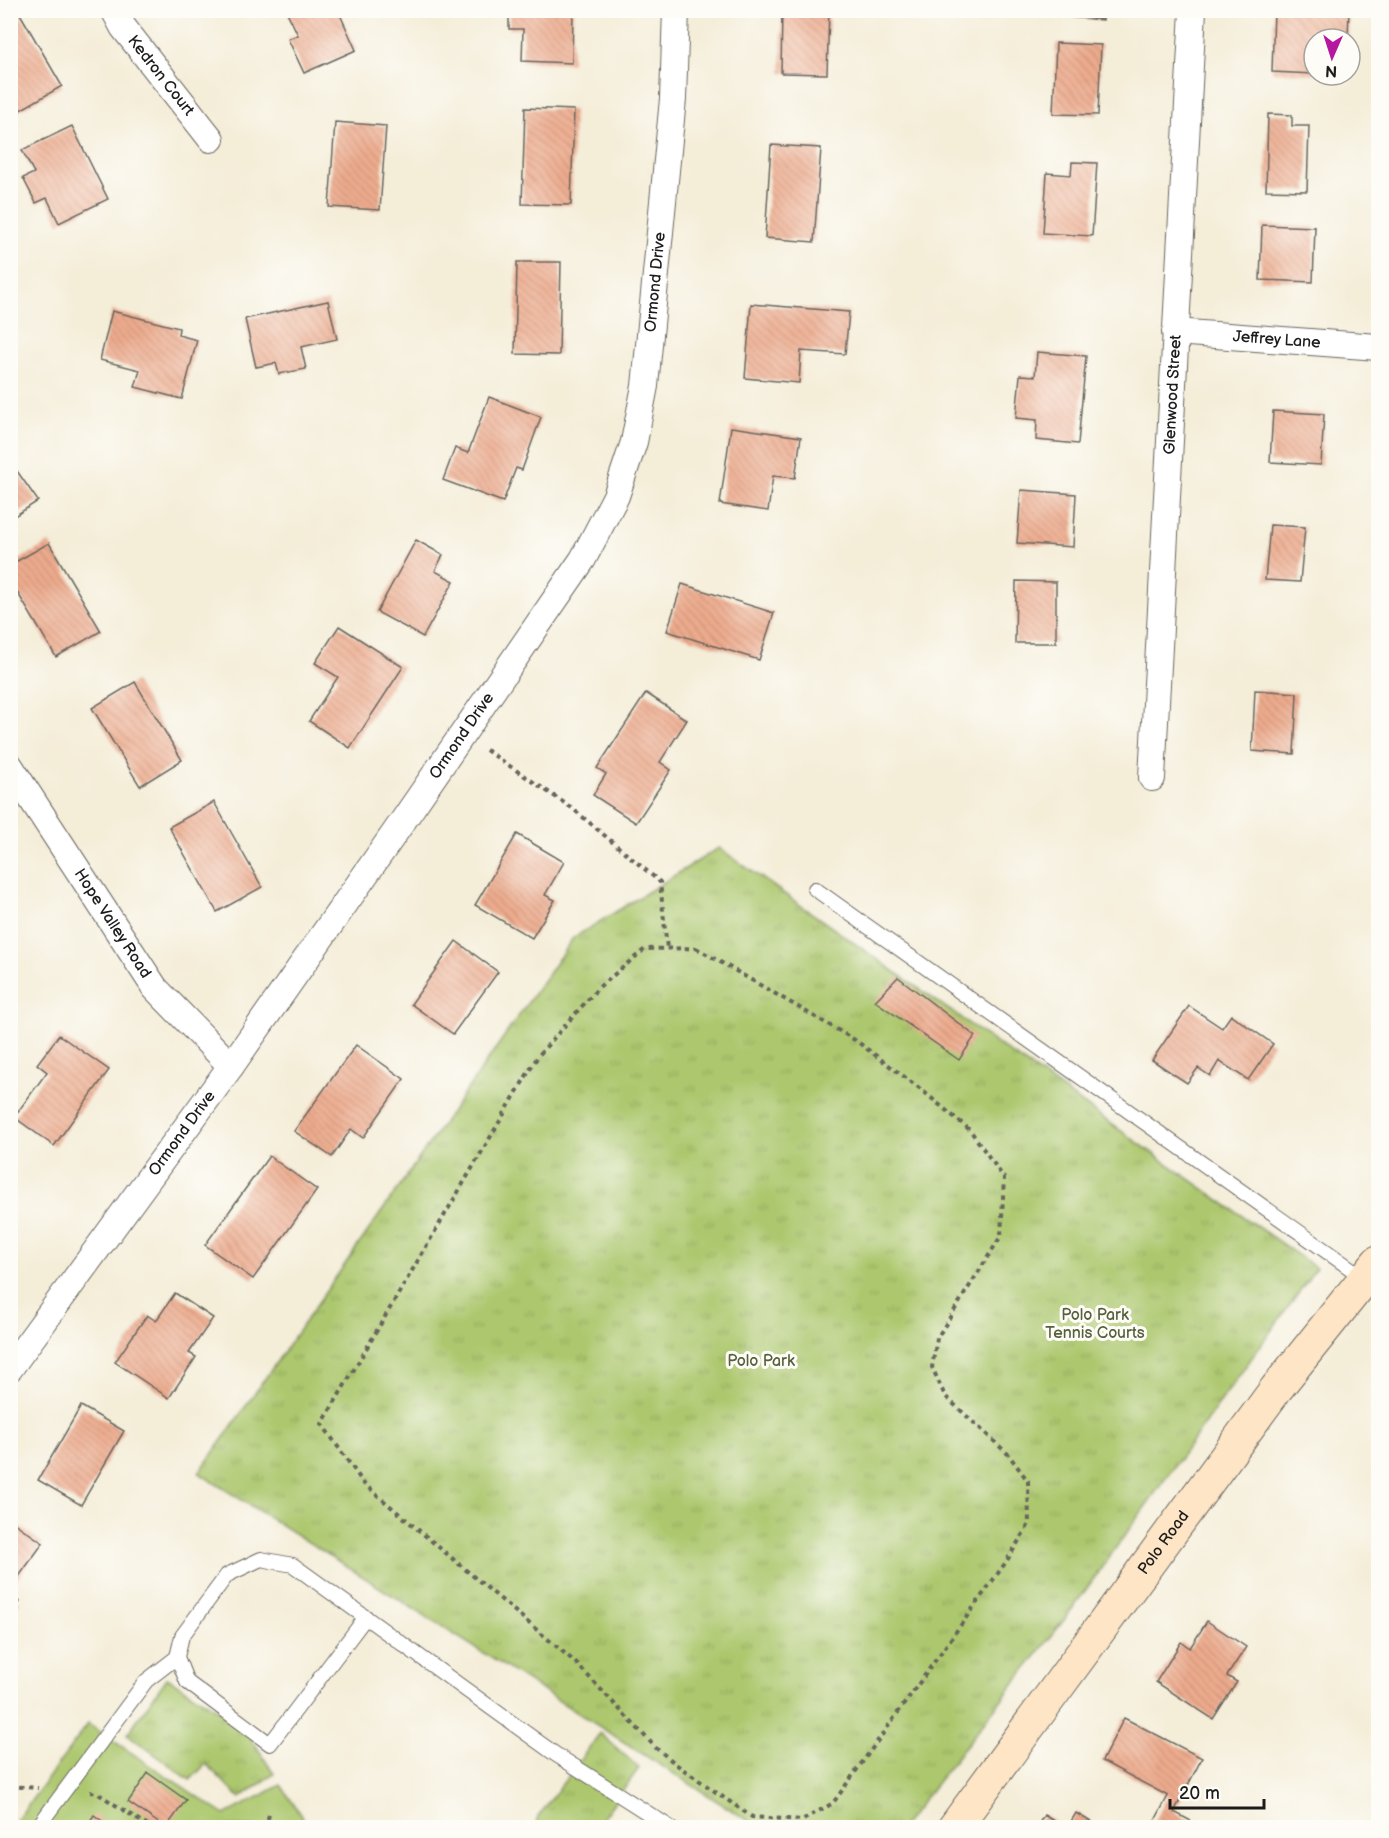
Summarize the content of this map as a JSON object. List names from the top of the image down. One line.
{"streets":{"main road":["Polo Road"],"street":["Kedron Court","Ormond Drive","Jeffrey Lane","Glenwood Street","Hope Valley Road"]},"crossings":[["Ormond Drive","Hope Valley Road"],["Jeffrey Lane","Glenwood Street"]],"parks":["Polo Park Tennis Courts","Polo Park"],"scale_bar":"20 m","north":"bottom"}
